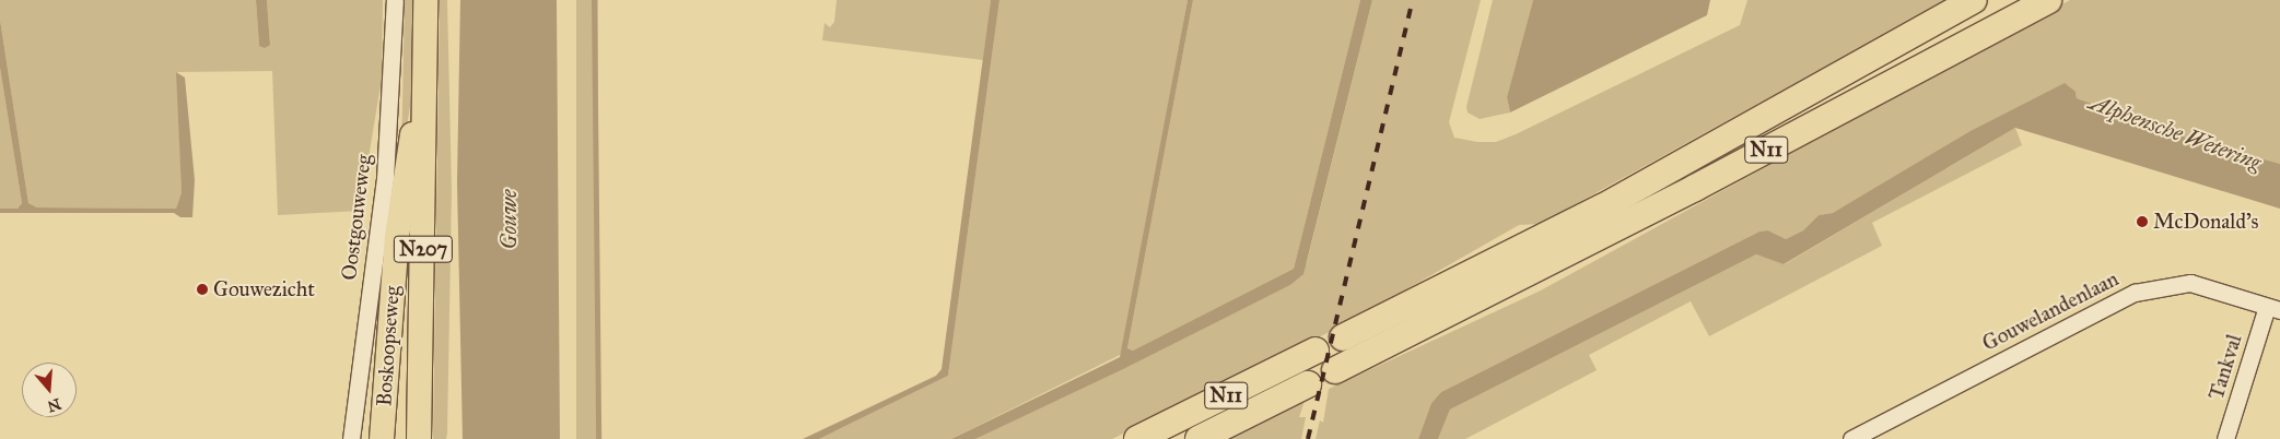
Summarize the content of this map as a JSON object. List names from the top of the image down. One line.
{"streets":{"highway":["N11"],"main road":["N207","Boskoopseweg"],"street":["Oostgouweweg","Gouwelandenlaan","Tankval"]},"crossings":[["Gouwelandenlaan","Tankval"]],"water":["Alphensche Wetering","Gouwe"],"places":["McDonald's","Gouwezicht"],"north":"bottom"}
